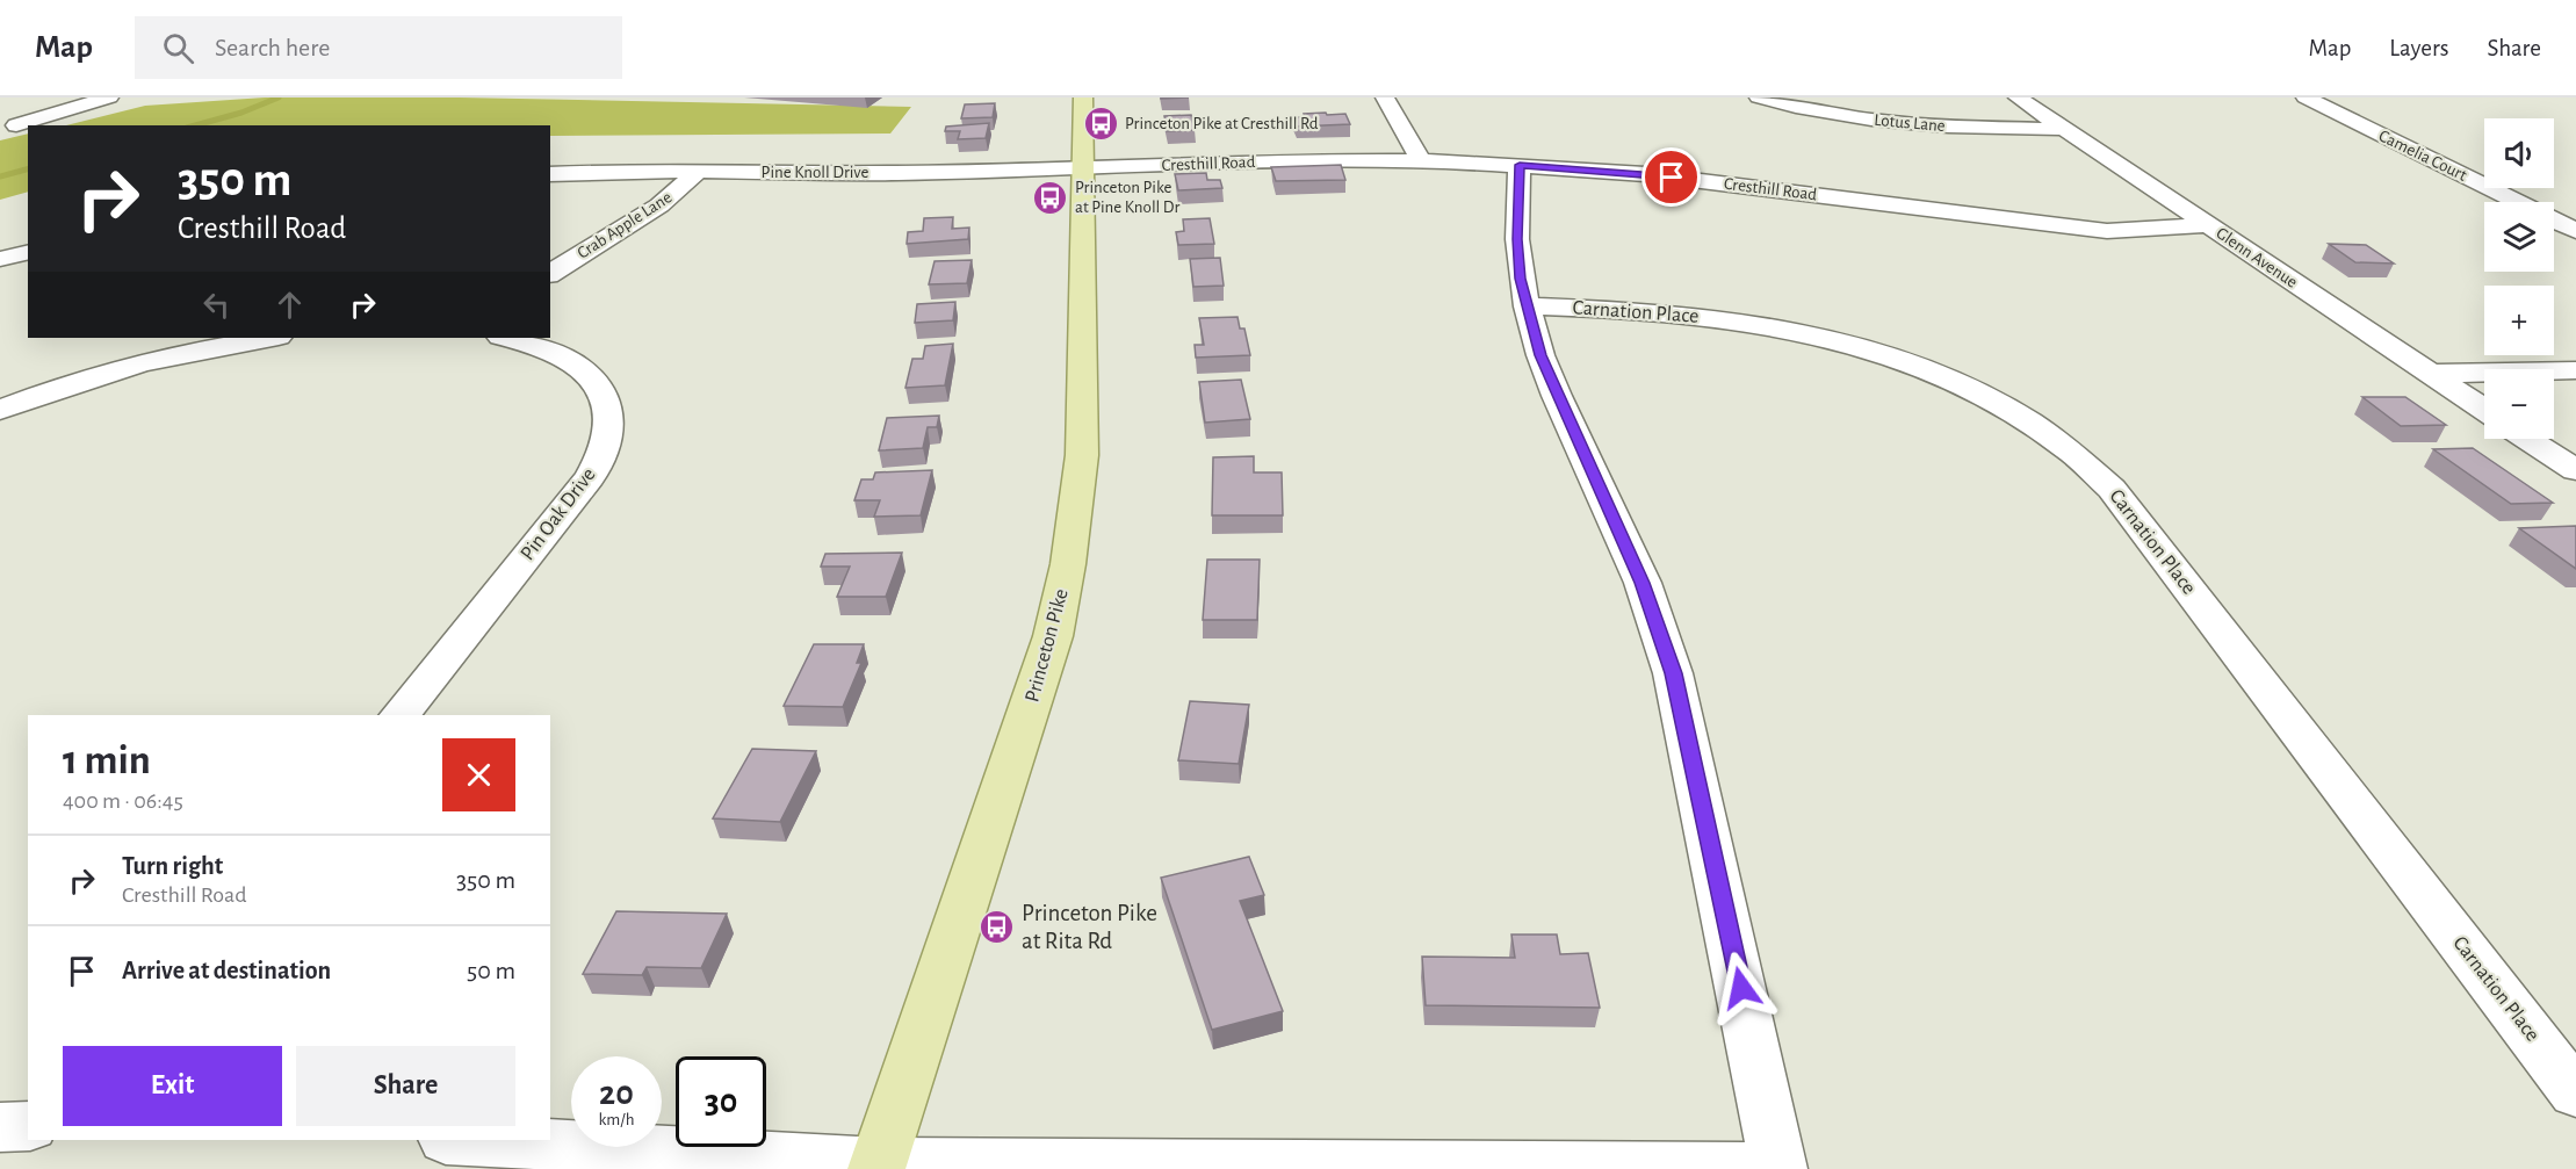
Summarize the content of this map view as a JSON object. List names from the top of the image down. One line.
{"streets":{"main road":["Princeton Pike"],"street":["Lotus Lane","Camelia Court","Cresthill Road","Pine Knoll Drive","Crab Apple Lane","Glenn Avenue","Carnation Place","Pin Oak Drive"]},"crossings":[["Lotus Lane","Glenn Avenue"],["Cresthill Road","Pine Knoll Drive"],["Cresthill Road","Glenn Avenue"],["Cresthill Road","Princeton Pike"],["Pine Knoll Drive","Crab Apple Lane"],["Pine Knoll Drive","Princeton Pike"]],"places":{"bus stop":["Princeton Pike at Cresthill Rd","Princeton Pike at Pine Knoll Dr","Princeton Pike at Rita Rd"]},"page":{"header":"Map","search":"Search here","nav":["Map","Layers","Share"],"map_buttons":["+","−"],"turn":["350 m","Cresthill Road"],"heading":["1 min","400 m · 06:45"],"list":[{"name":"Turn right","note":"Cresthill Road","value":"350 m"},{"name":"Arrive at destination","value":"50 m"}],"buttons":["Exit","Share"],"speed":"20 km/h","limit":"30"}}
